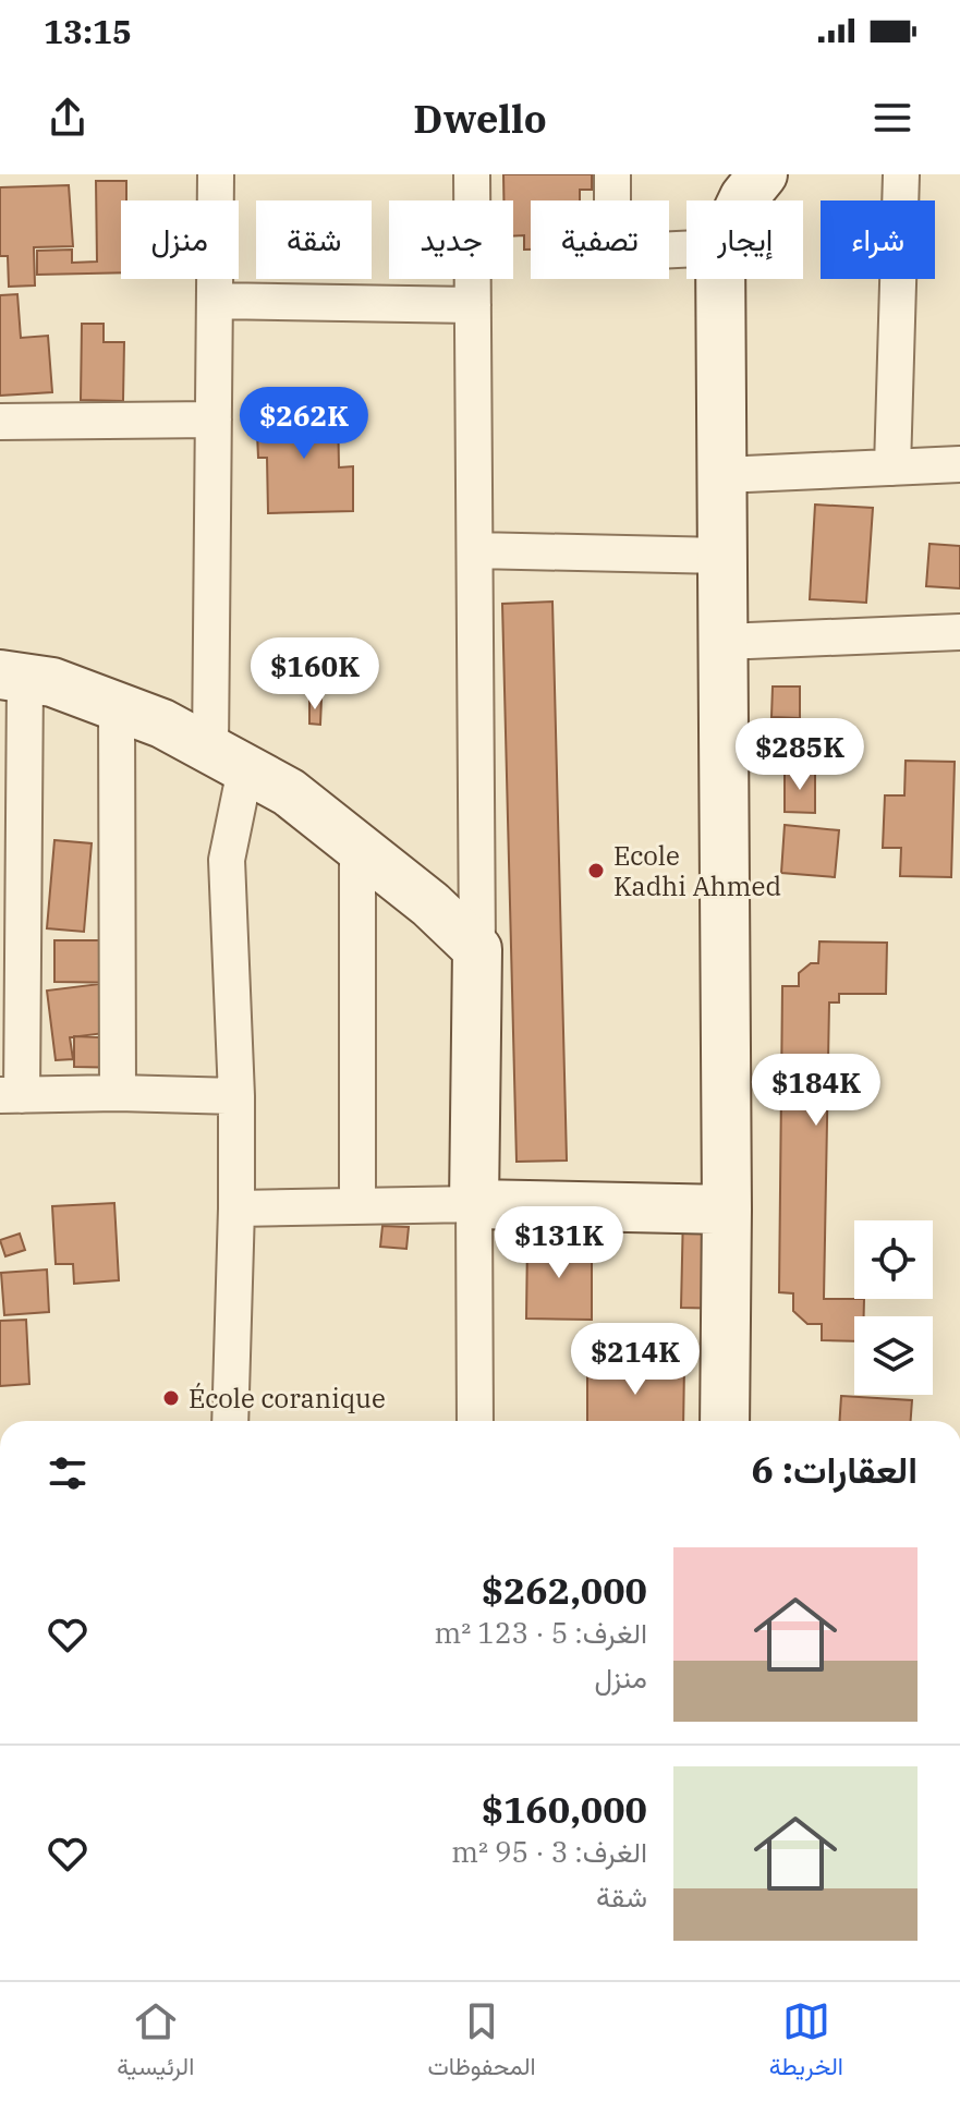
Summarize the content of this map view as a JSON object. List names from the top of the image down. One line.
{"places":["Ecole Kadhi Ahmed","École coranique"],"page":{"status":"13:15","header":"Dwello","chip":["شراء","إيجار","تصفية","جديد","شقة","منزل"],"price":["$262K","$160K","$285K","$184K","$131K","$214K"],"heading":"العقارات: 6","list":[{"name":"$262,000","note":"الغرف: 5 · 123 m² · منزل"},{"name":"$160,000","note":"الغرف: 3 · 95 m² · شقة"}],"tabs":["الخريطة","المحفوظات","الرئيسية"]}}
